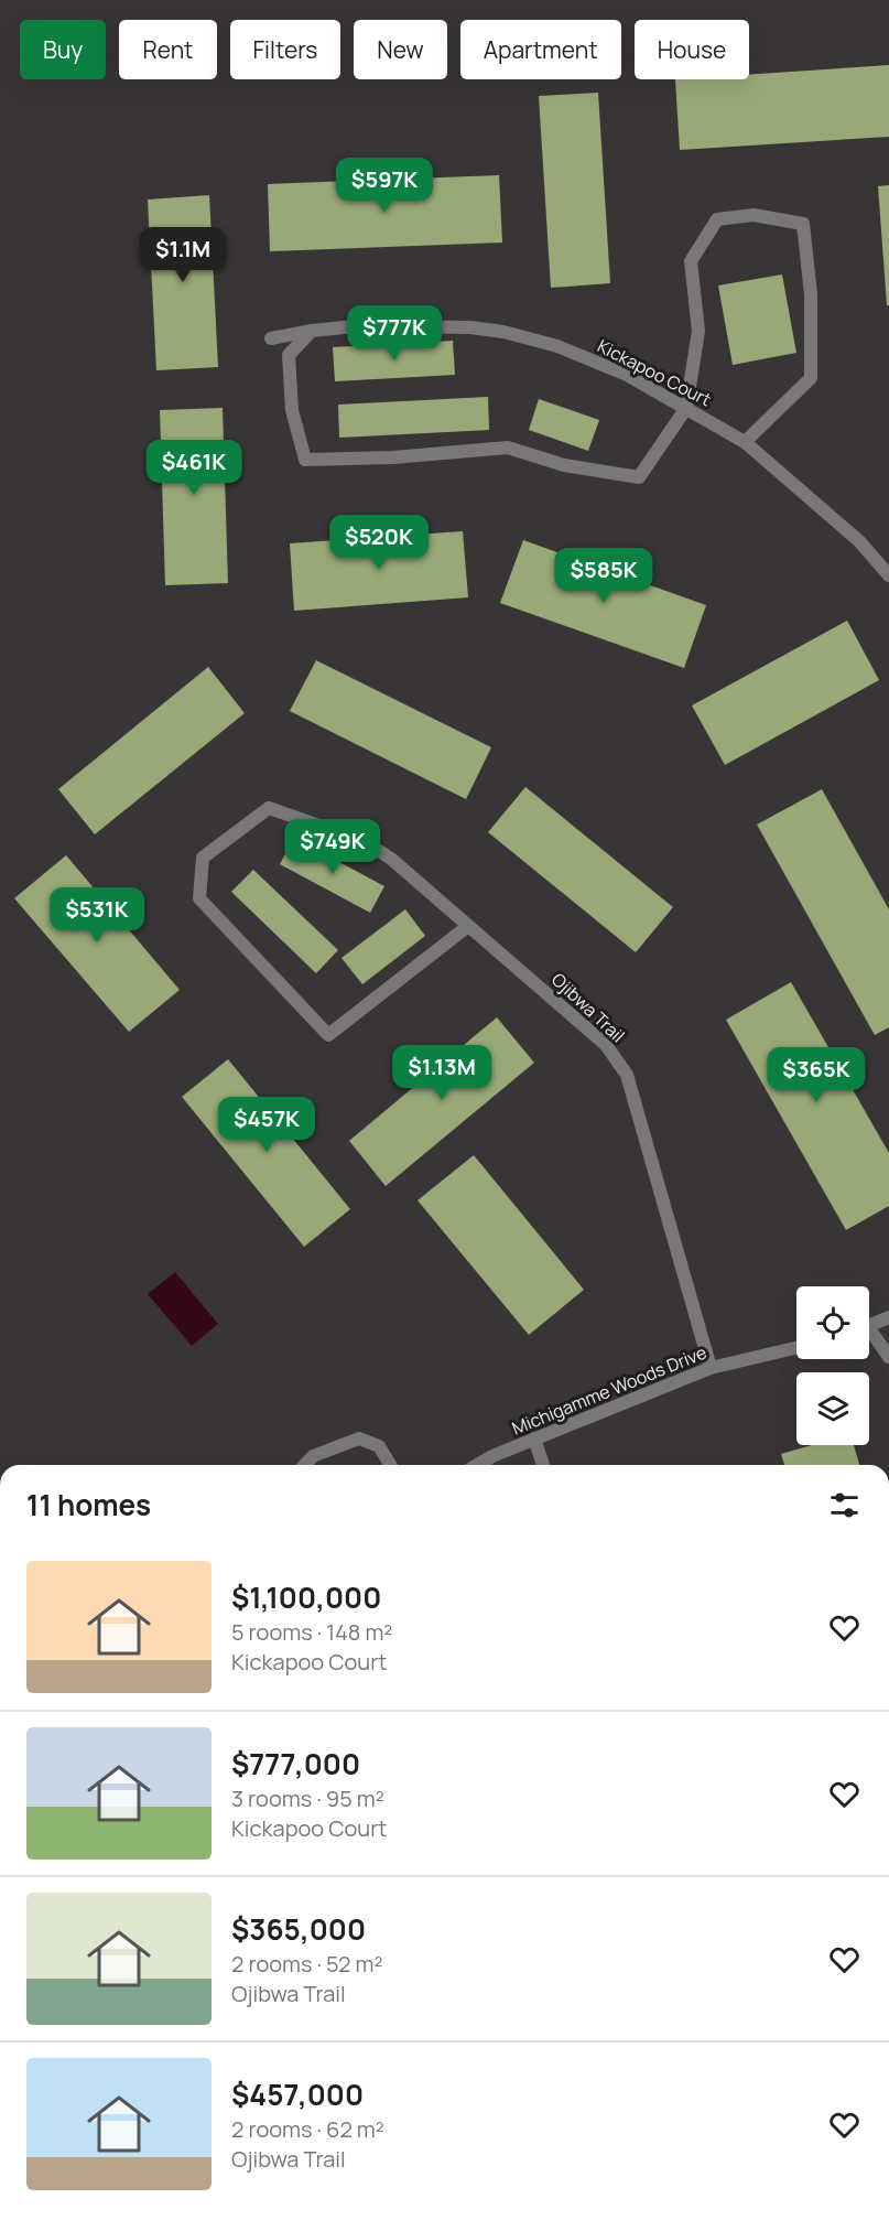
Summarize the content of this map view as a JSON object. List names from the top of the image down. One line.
{"streets":{"street":["Kickapoo Court","Ojibwa Trail","Michigamme Woods Drive"]},"crossings":[["Ojibwa Trail","Michigamme Woods Drive"]],"page":{"chip":["Buy","Rent","Filters","New","Apartment","House"],"price":["$597K","$1.1M","$777K","$461K","$520K","$585K","$749K","$531K","$1.13M","$365K","$457K"],"heading":"11 homes","list":[{"name":"$1,100,000","note":"5 rooms · 148 m² · Kickapoo Court"},{"name":"$777,000","note":"3 rooms · 95 m² · Kickapoo Court"},{"name":"$365,000","note":"2 rooms · 52 m² · Ojibwa Trail"},{"name":"$457,000","note":"2 rooms · 62 m² · Ojibwa Trail"}]}}
